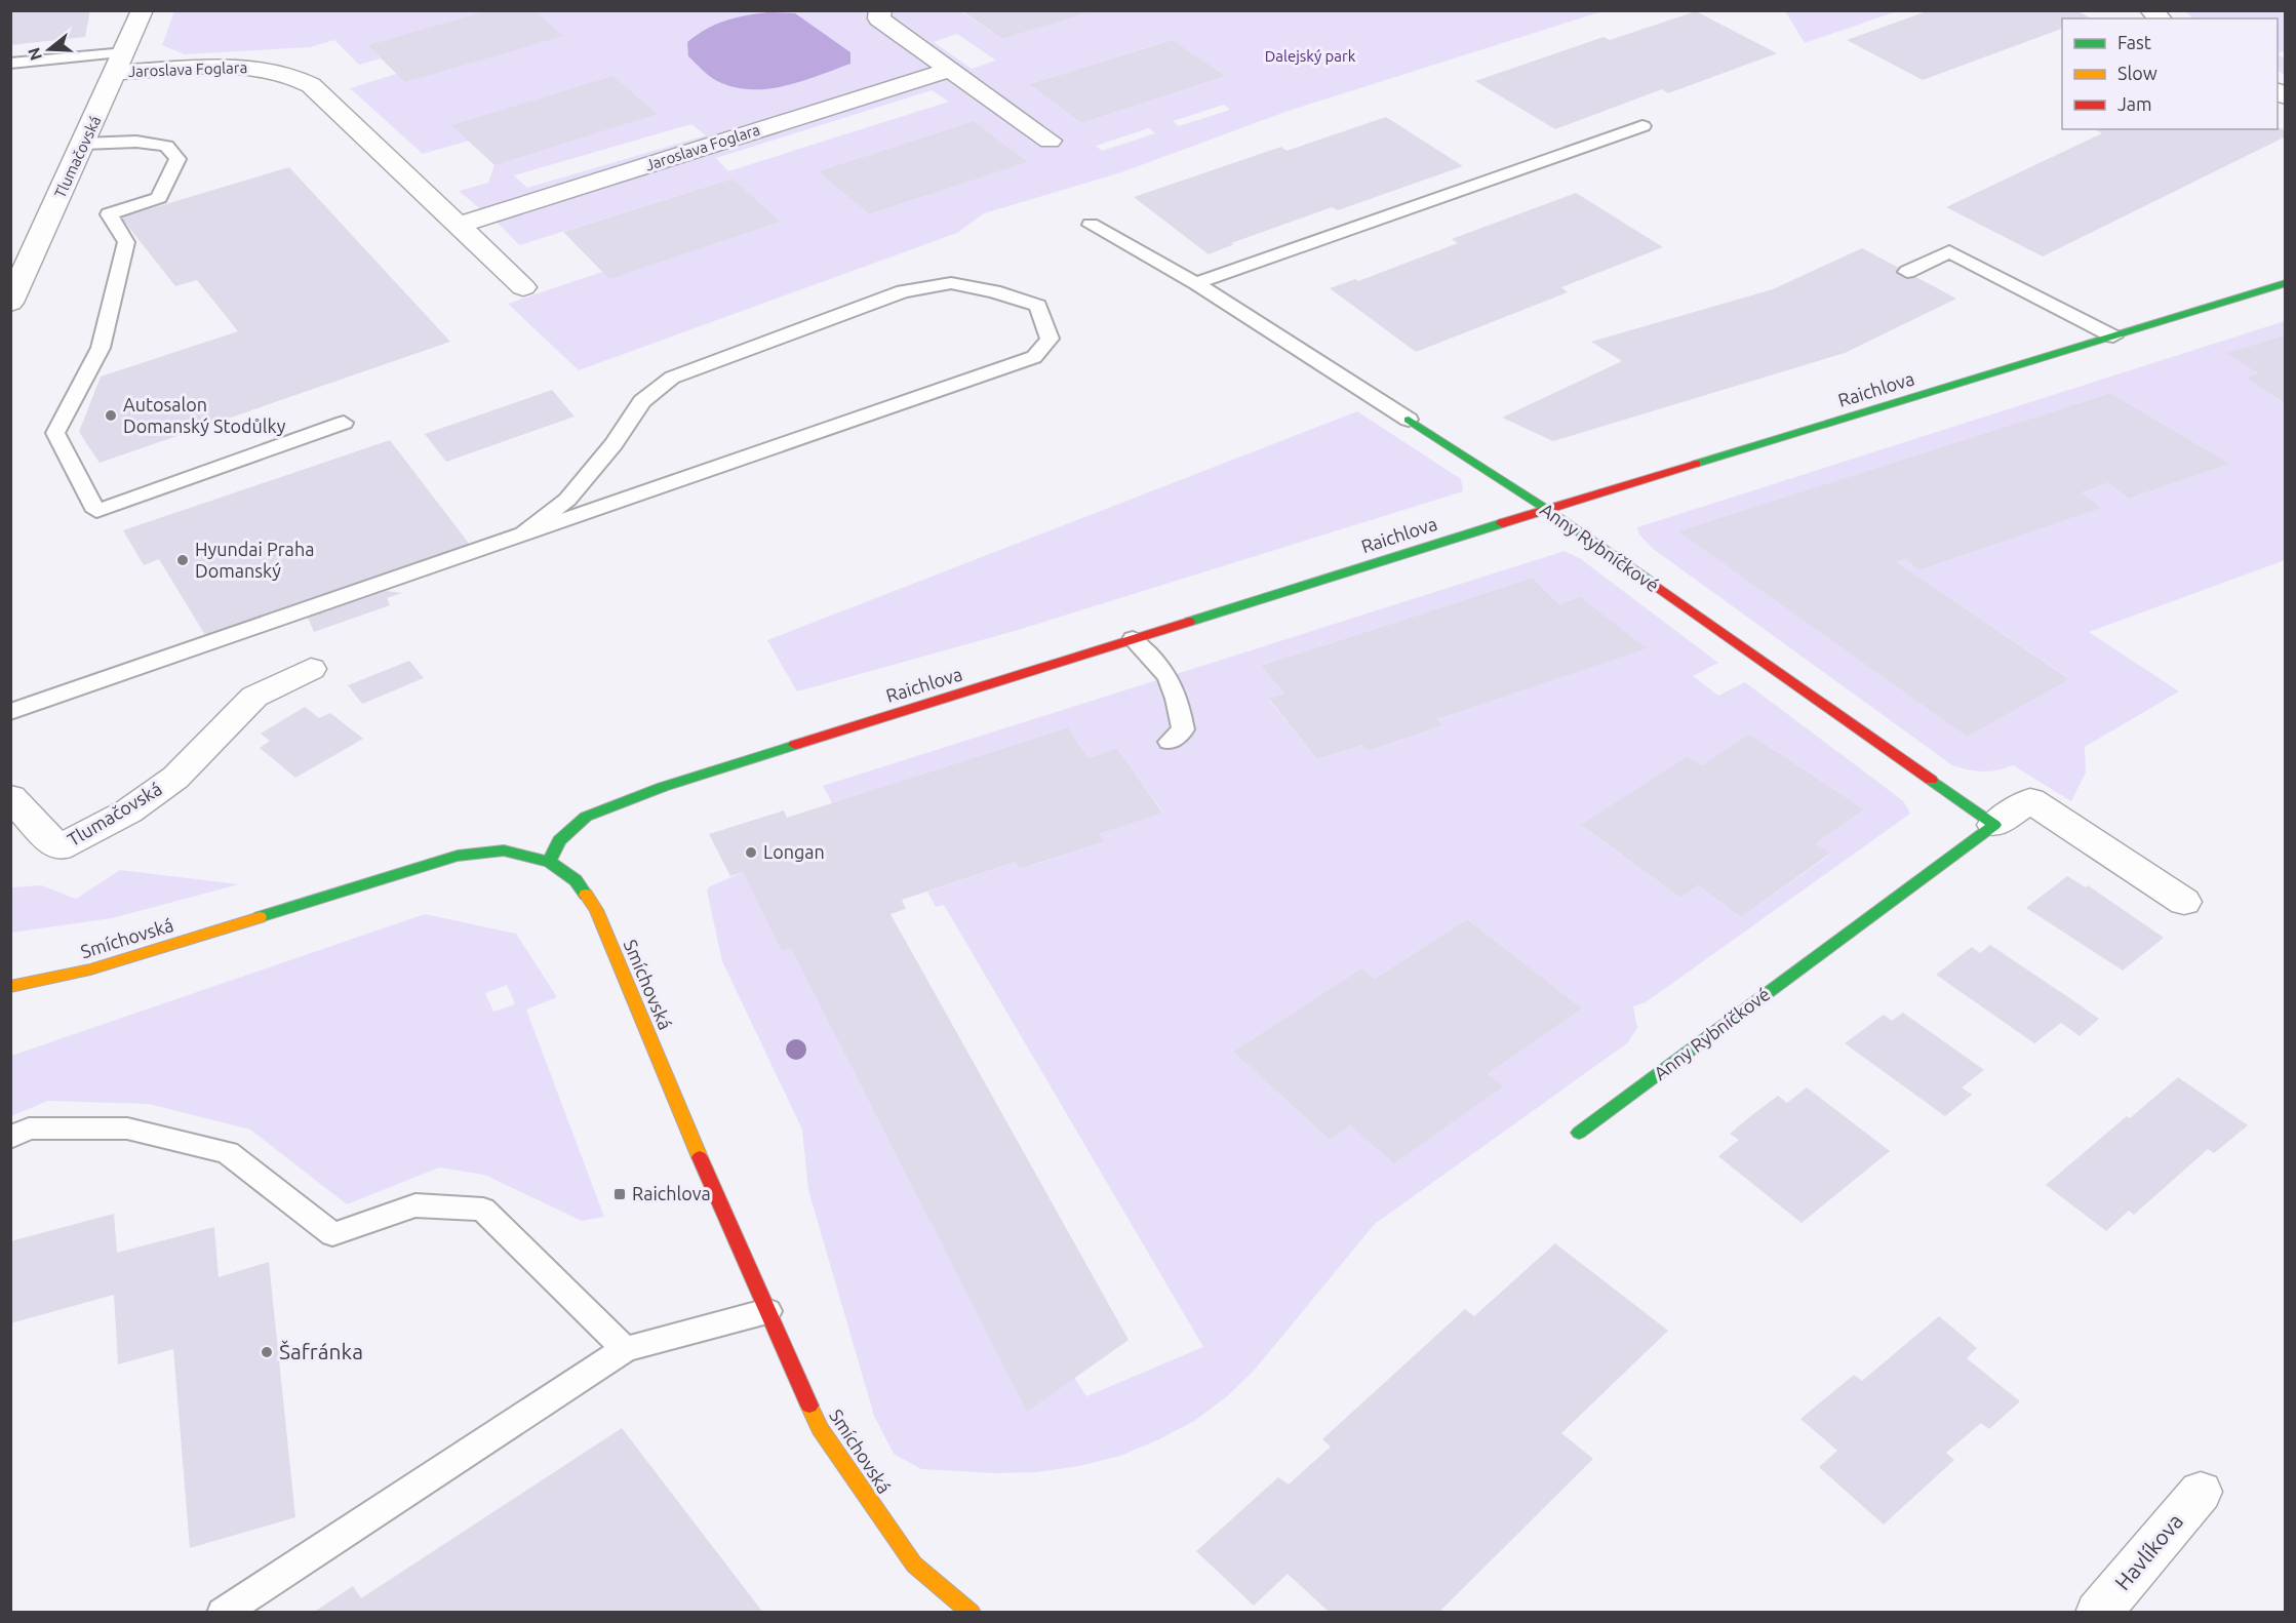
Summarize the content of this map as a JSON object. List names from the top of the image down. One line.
{"streets":{"street":["Jaroslava Foglara","Tlumačovská","Raichlova","Anny Rybníčkové","Smíchovská","Havlíkova"]},"crossings":[["Jaroslava Foglara","Tlumačovská"],["Raichlova","Anny Rybníčkové"],["Raichlova","Smíchovská"]],"parks":["Dalejský park"],"places":{"other":["Autosalon Domanský Stodůlky","Hyundai Praha Domanský","Longan","Šafránka"],"transit":["Raichlova"]},"legend":["Fast","Slow","Jam"],"north":"left"}
